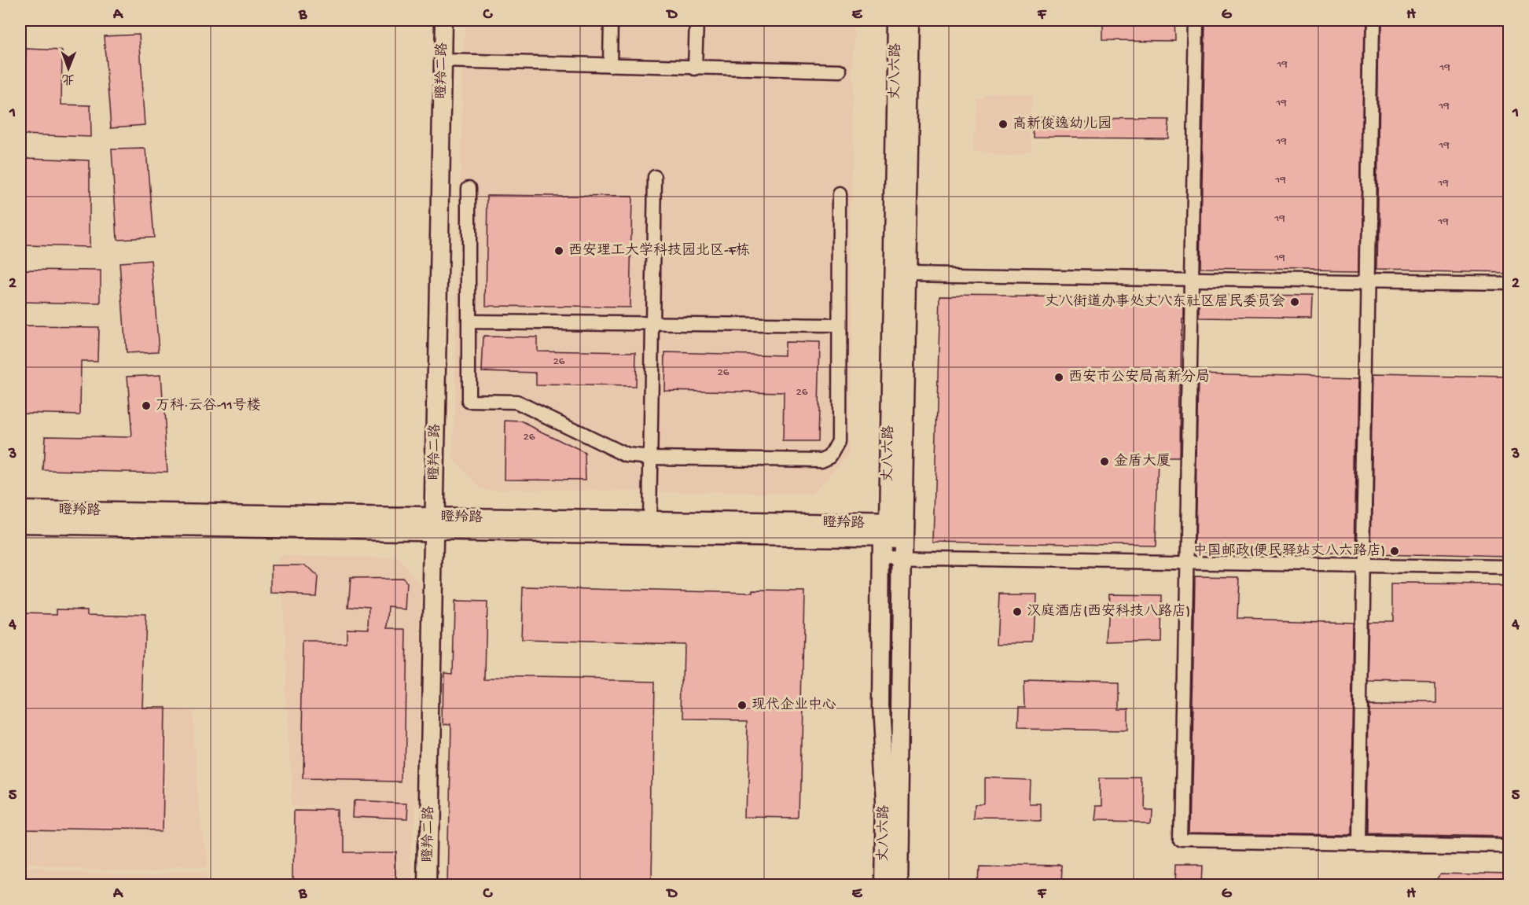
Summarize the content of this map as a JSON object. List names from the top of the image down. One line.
{"streets":{"street":["瞪羚二路","丈八六路","瞪羚路"]},"crossings":[["瞪羚二路","瞪羚路"],["丈八六路","瞪羚路"]],"places":["高新俊逸幼儿园","西安理工大学科技园北区-F栋","丈八街道办事处丈八东社区居民委员会","西安市公安局高新分局","万科·云谷-11号楼","金盾大厦","中国邮政(便民驿站丈八六路店)","汉庭酒店(西安科技八路店)","现代企业中心"],"house_numbers":["19","19","19","19","19","19","19","19","19","19","19","26","26","26","26"],"north":"bottom","grid":{"columns":["A","B","C","D","E","F","G","H"],"rows":["1","2","3","4","5"]}}
